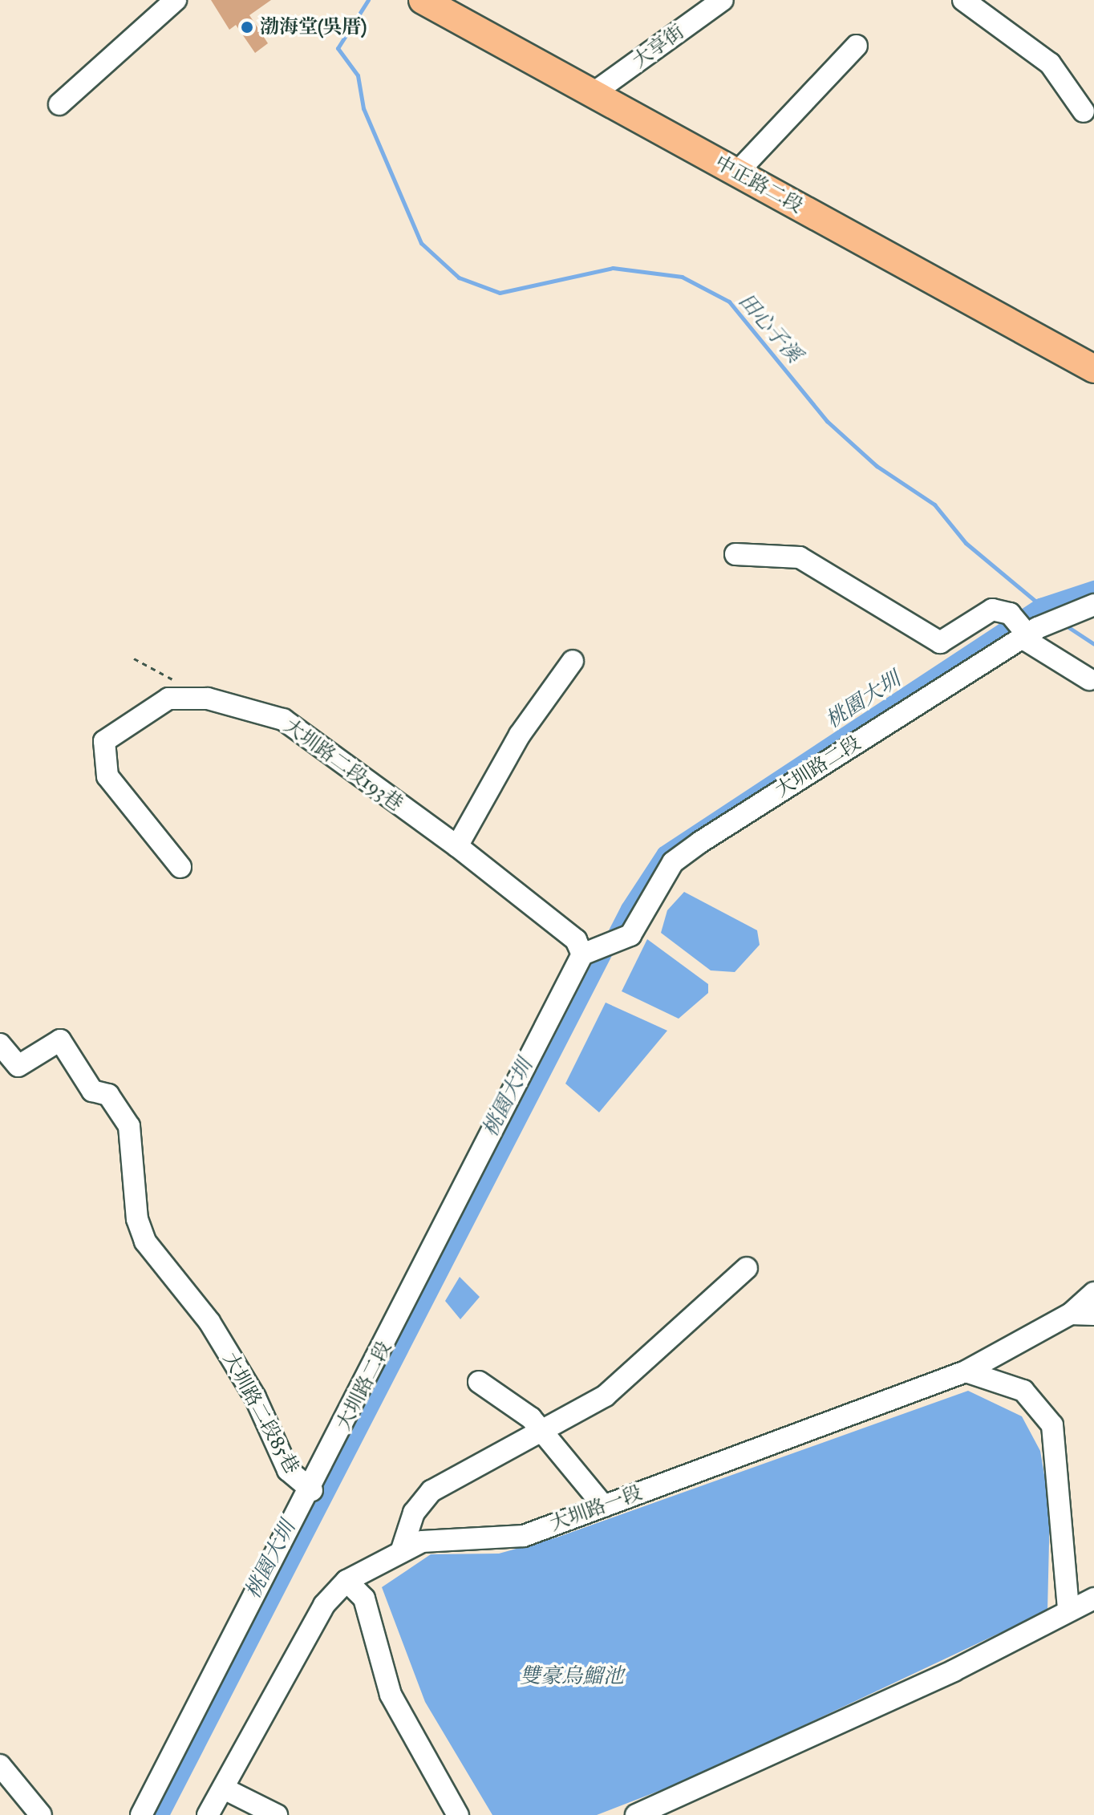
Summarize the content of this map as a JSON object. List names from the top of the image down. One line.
{"streets":{"main road":["中正路二段"],"street":["大享街","大圳路二段193巷","大圳路二段","大圳路二段85巷","大圳路一段"]},"crossings":[["大享街","中正路二段"],["大圳路二段193巷","大圳路二段"],["大圳路二段","大圳路二段85巷"]],"water":["田心子溪","桃園大圳","雙豪烏鰡池"],"places":["渤海堂(吳厝)"]}
